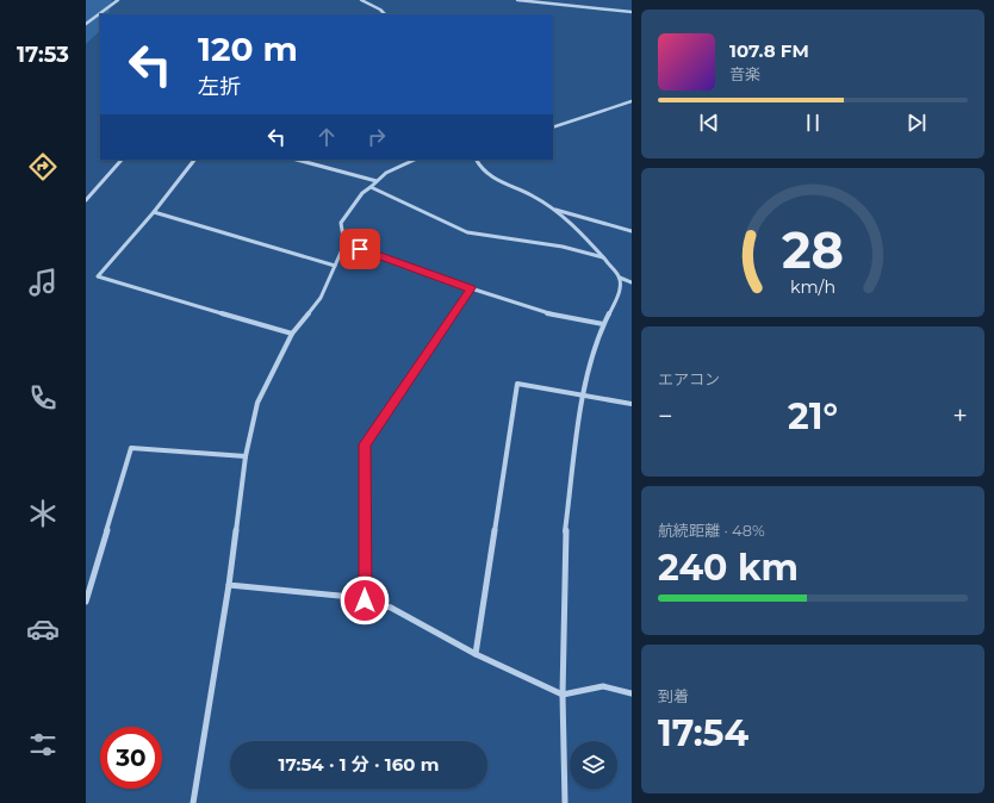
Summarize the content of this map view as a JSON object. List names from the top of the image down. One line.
{"page":{"tabs":"17:53","turn":["120 m","左折"],"song":["107.8 FM","音楽"],"tile":["エアコン",["航続距離 · 48%","240 km"],["到着","17:54"]],"heat":["−","21°","+"],"limit":"30","trip":"17:54 · 1 分 · 160 m","gauge":["28","km/h"]}}
